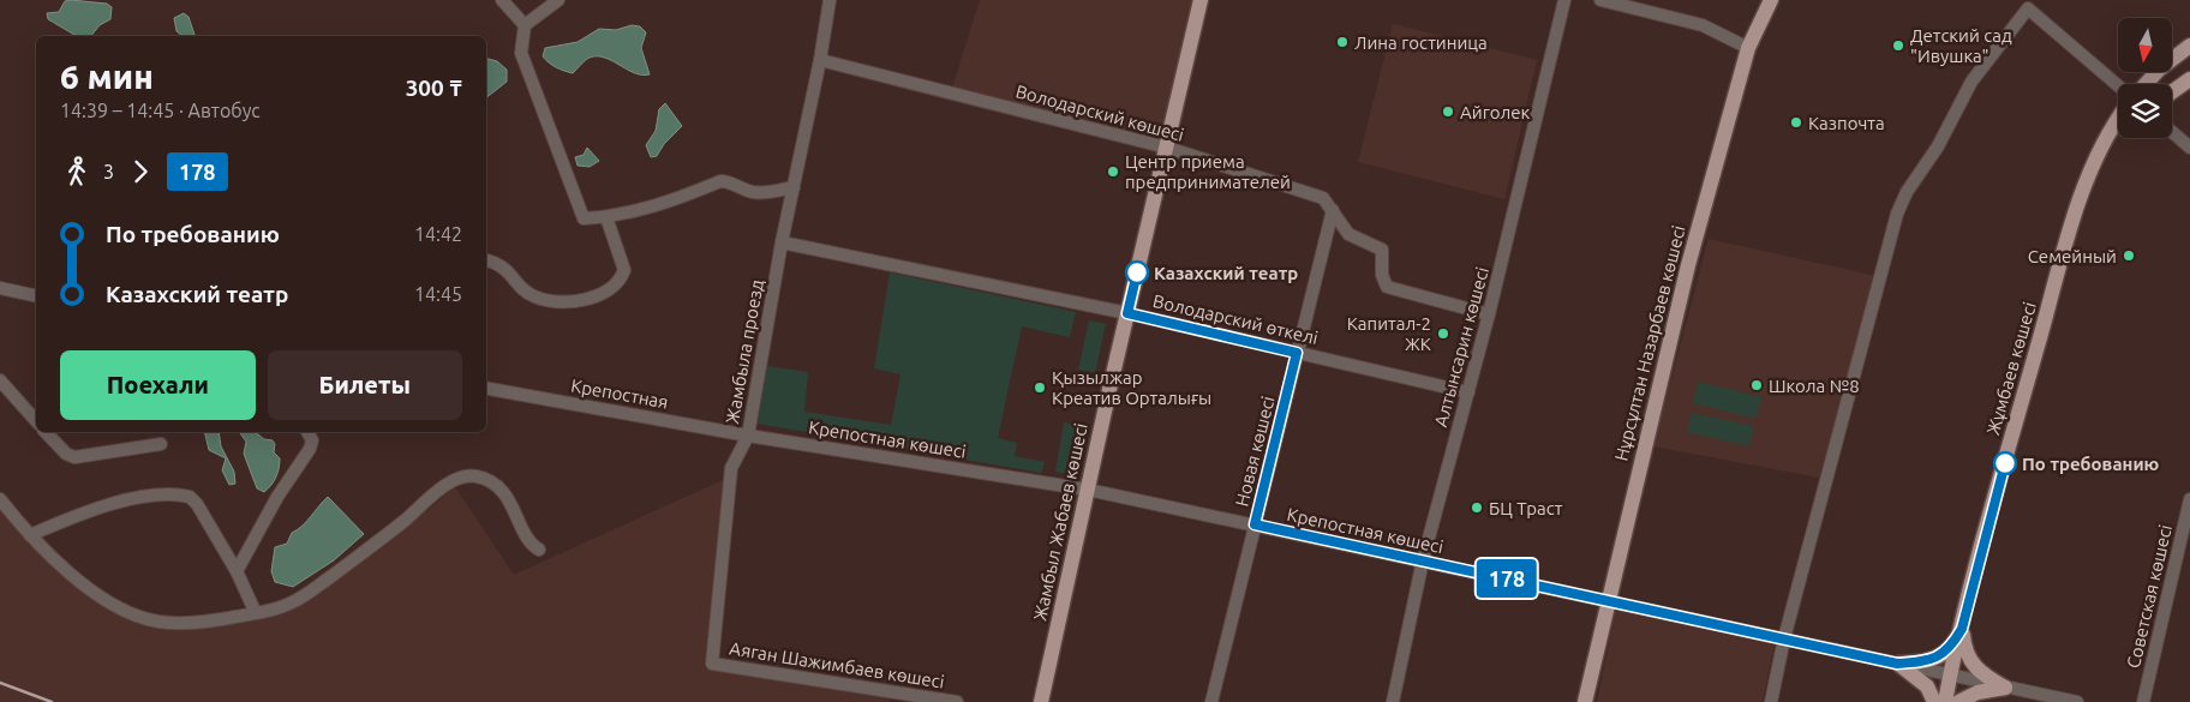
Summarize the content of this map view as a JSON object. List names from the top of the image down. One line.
{"streets":{"main road":["Нұрсұлтан Назарбаев көшесі","Жұмбаев көшесі","Жамбыл Жабаев көшесі"],"street":["Володарский көшесі","Володарский өткелі","Алтынсарин көшесі","Жамбыла проезд","Крепостная","Крепостная көшесі","Новая көшесі","Советская көшесі","Аяган Шажимбаев көшесі"]},"crossings":[["Володарский көшесі","Алтынсарин көшесі"],["Володарский көшесі","Жамбыла проезд"],["Володарский көшесі","Новая көшесі"],["Володарский көшесі","Жамбыл Жабаев көшесі"],["Володарский өткелі","Алтынсарин көшесі"],["Володарский өткелі","Жамбыла проезд"],["Володарский өткелі","Новая көшесі"],["Володарский өткелі","Жамбыл Жабаев көшесі"],["Нұрсұлтан Назарбаев көшесі","Крепостная көшесі"],["Алтынсарин көшесі","Крепостная көшесі"],["Жамбыла проезд","Крепостная"],["Жамбыла проезд","Крепостная көшесі"],["Жамбыла проезд","Аяган Шажимбаев көшесі"],["Жұмбаев көшесі","Крепостная көшесі"],["Крепостная","Крепостная көшесі"],["Крепостная көшесі","Новая көшесі"],["Крепостная көшесі","Жамбыл Жабаев көшесі"]],"places":["Лина гостиница","Детский сад \"Ивушка\"","Айголек","Казпочта","Центр приема предпринимателей","Семейный","Казахский театр","Капитал-2 ЖК","Школа №8","Қызылжар Креатив Орталығы","По требованию","БЦ Траст"],"lines":["bus line 178"],"north":"bottom","page":{"on_map":"178","heading":["6 мин","14:39 – 14:45 · Автобус","300 ₸"],"legs":["3","178"],"list":[{"name":"По требованию","value":"14:42"},{"name":"Казахский театр","value":"14:45"}],"buttons":["Поехали","Билеты"]}}
